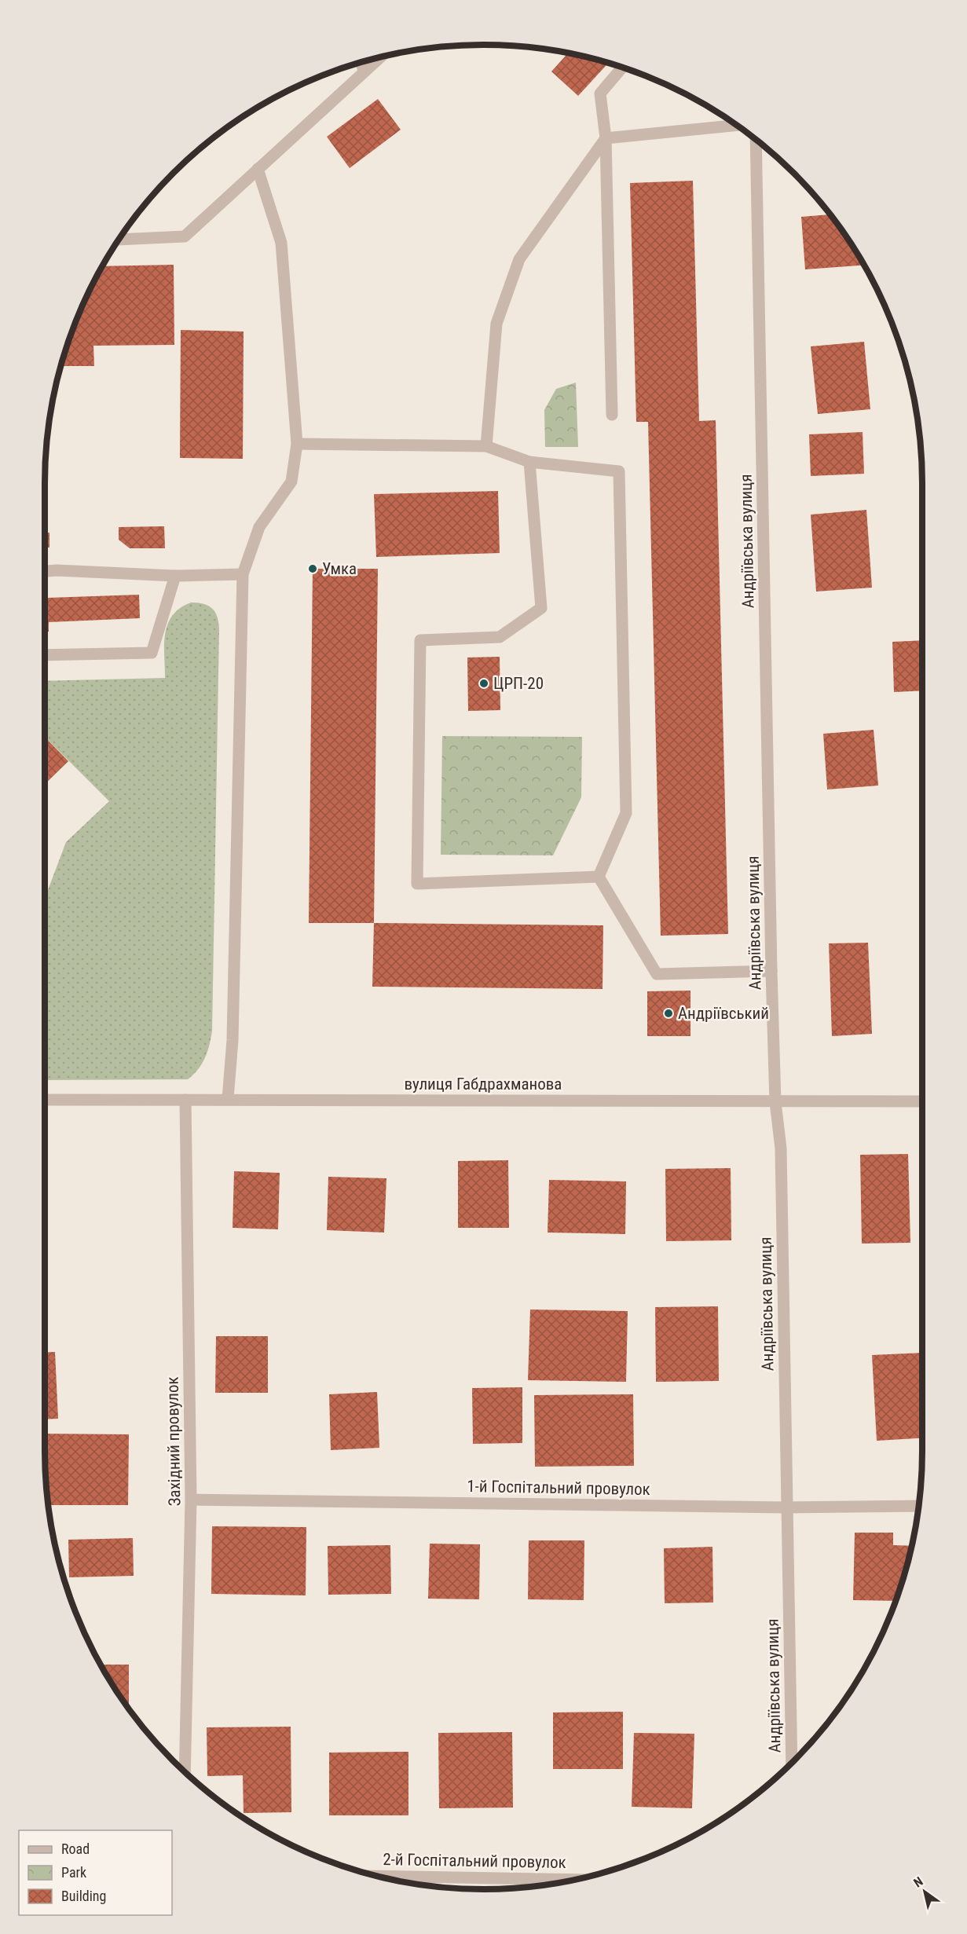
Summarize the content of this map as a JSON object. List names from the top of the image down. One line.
{"streets":{"street":["Андріївська вулиця","вулиця Габдрахманова","Західний провулок","1-й Госпітальний провулок","2-й Госпітальний провулок"]},"crossings":[["Андріївська вулиця","вулиця Габдрахманова"],["Андріївська вулиця","1-й Госпітальний провулок"],["вулиця Габдрахманова","Західний провулок"],["Західний провулок","1-й Госпітальний провулок"]],"places":["Умка","ЦРП-20","Андріївський"],"legend":["Road","Park","Building"],"north":"top left"}
